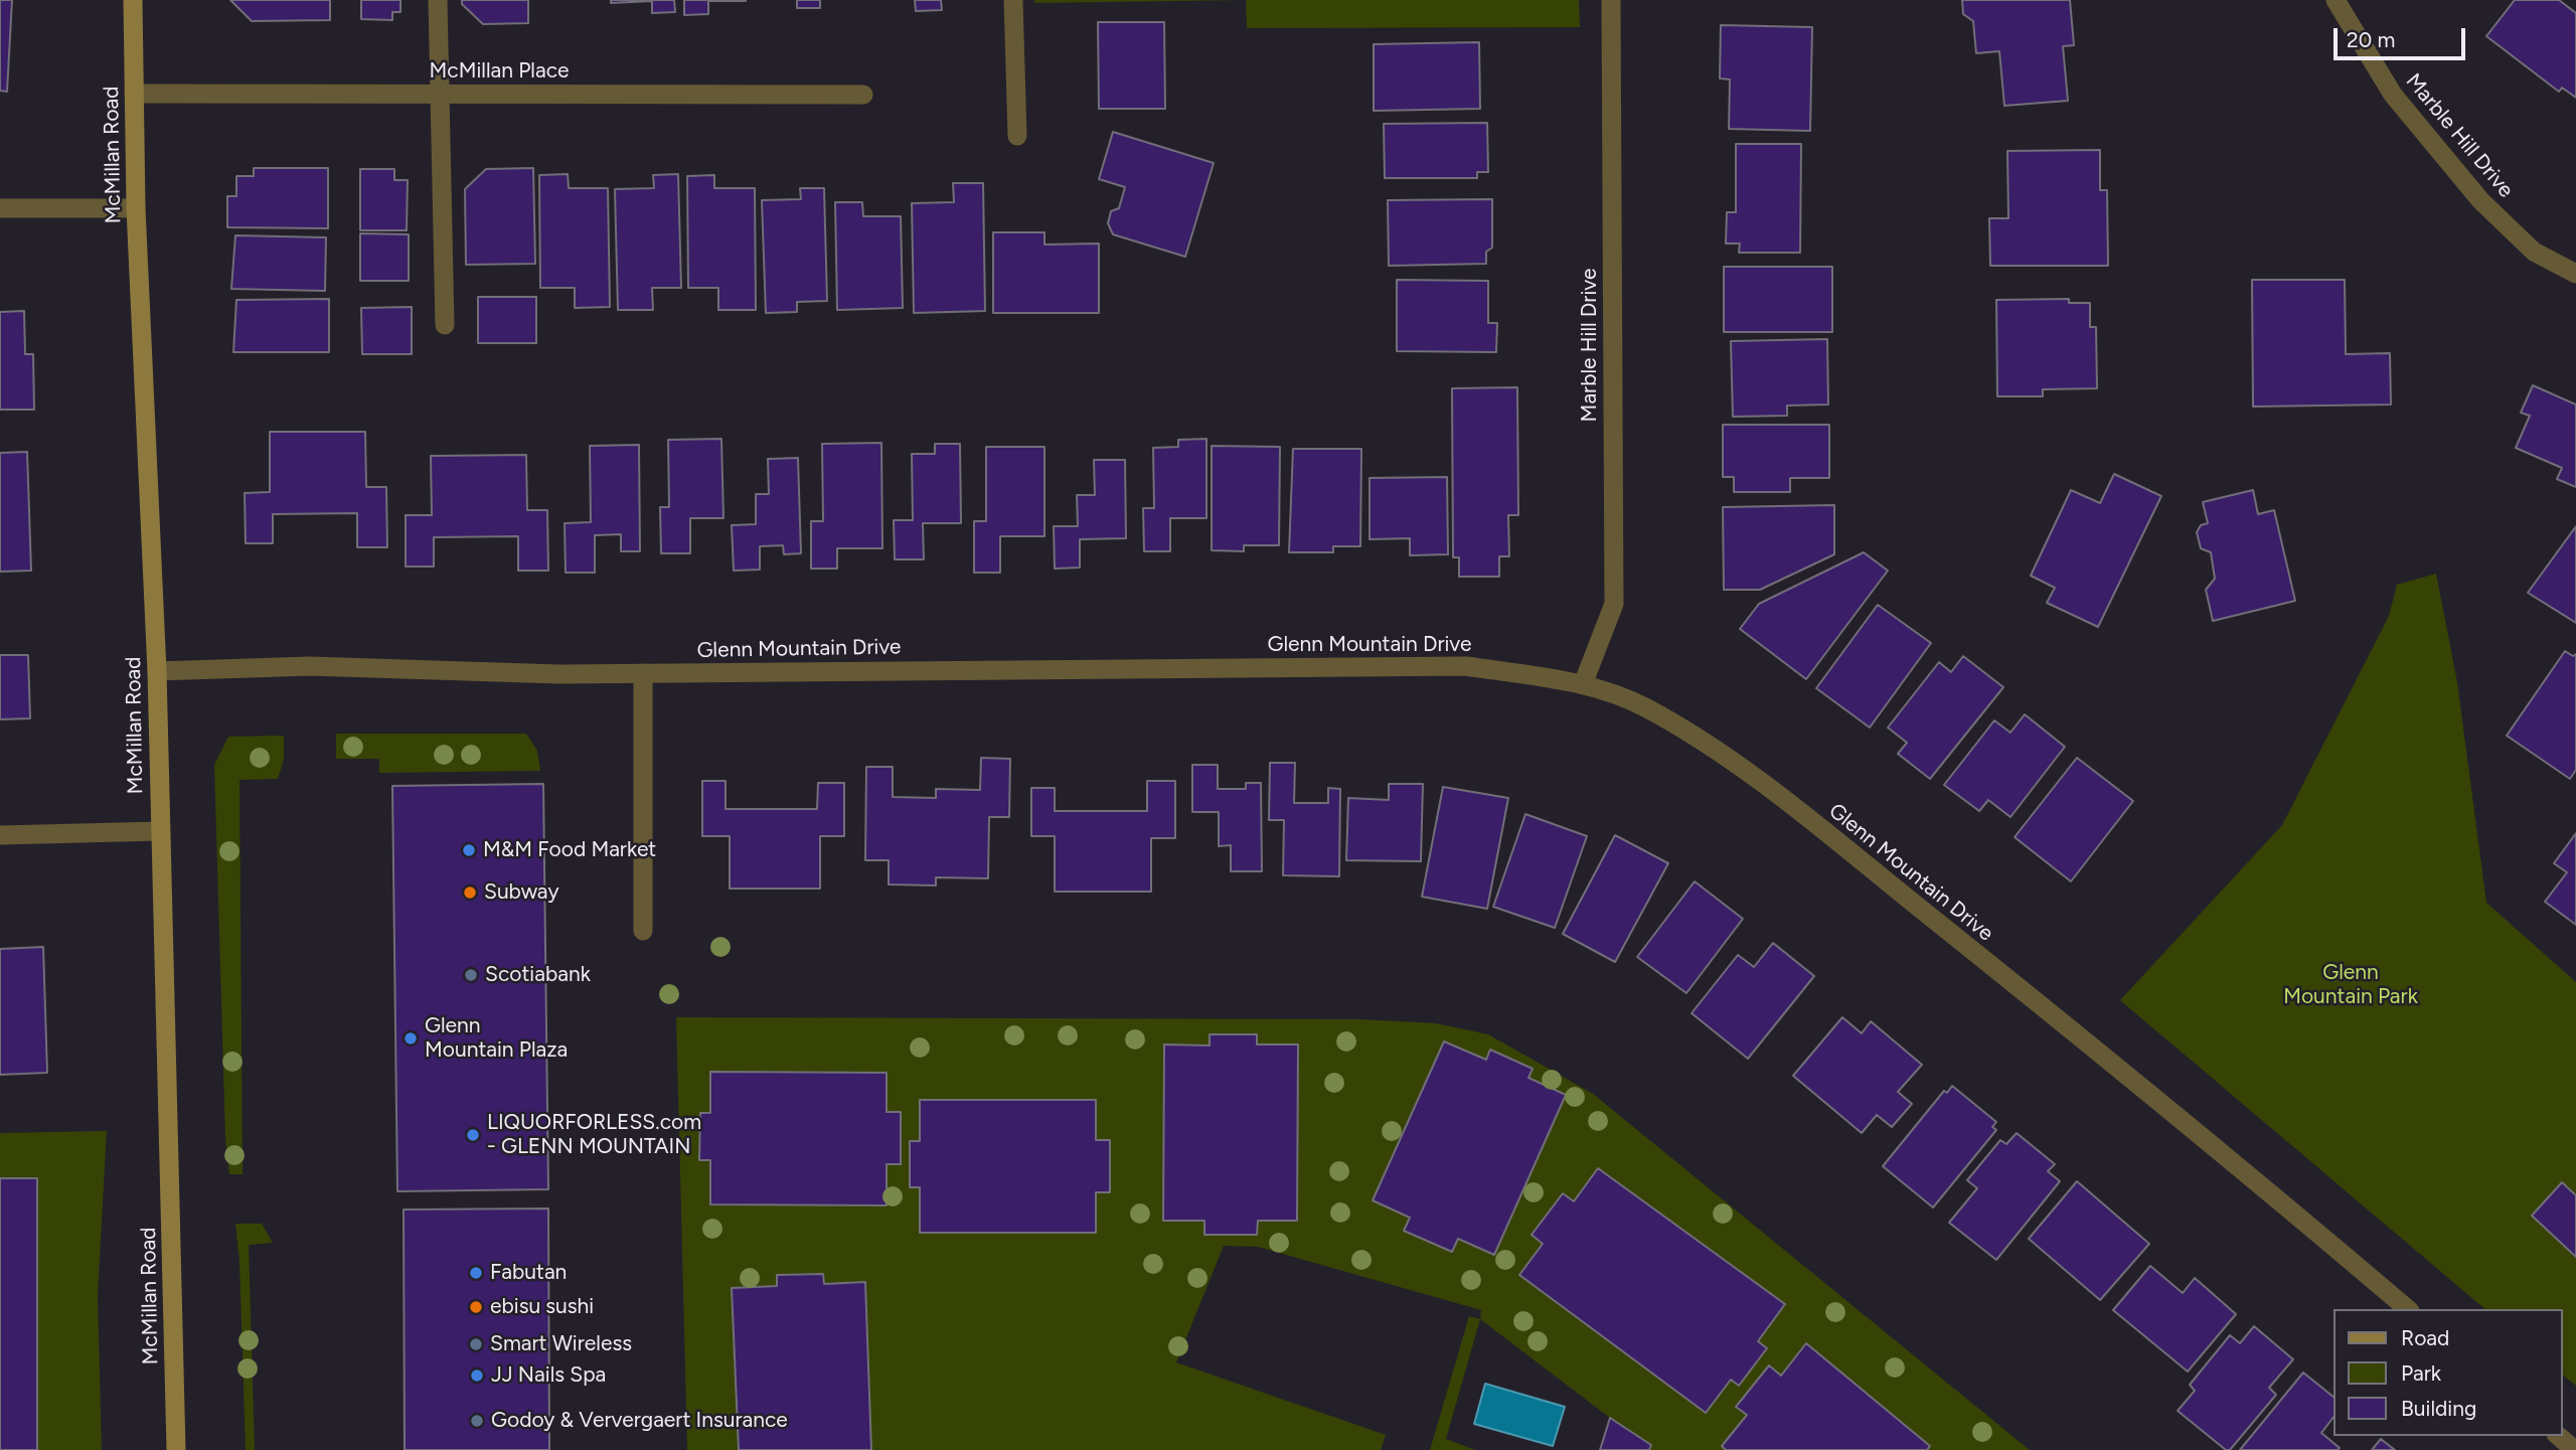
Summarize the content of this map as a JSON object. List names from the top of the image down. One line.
{"streets":{"main road":["McMillan Road"],"street":["McMillan Place","Marble Hill Drive","Glenn Mountain Drive"]},"crossings":[["McMillan Place","McMillan Road"],["Marble Hill Drive","Glenn Mountain Drive"],["McMillan Road","Glenn Mountain Drive"]],"parks":["Glenn Mountain Park"],"places":["M&M Food Market","Subway","Scotiabank","Glenn Mountain Plaza","LIQUORFORLESS.com - GLENN MOUNTAIN","Fabutan","ebisu sushi","Smart Wireless","JJ Nails Spa","Godoy & Ververgaert Insurance"],"legend":["Road","Park","Building"],"scale_bar":"20 m"}
